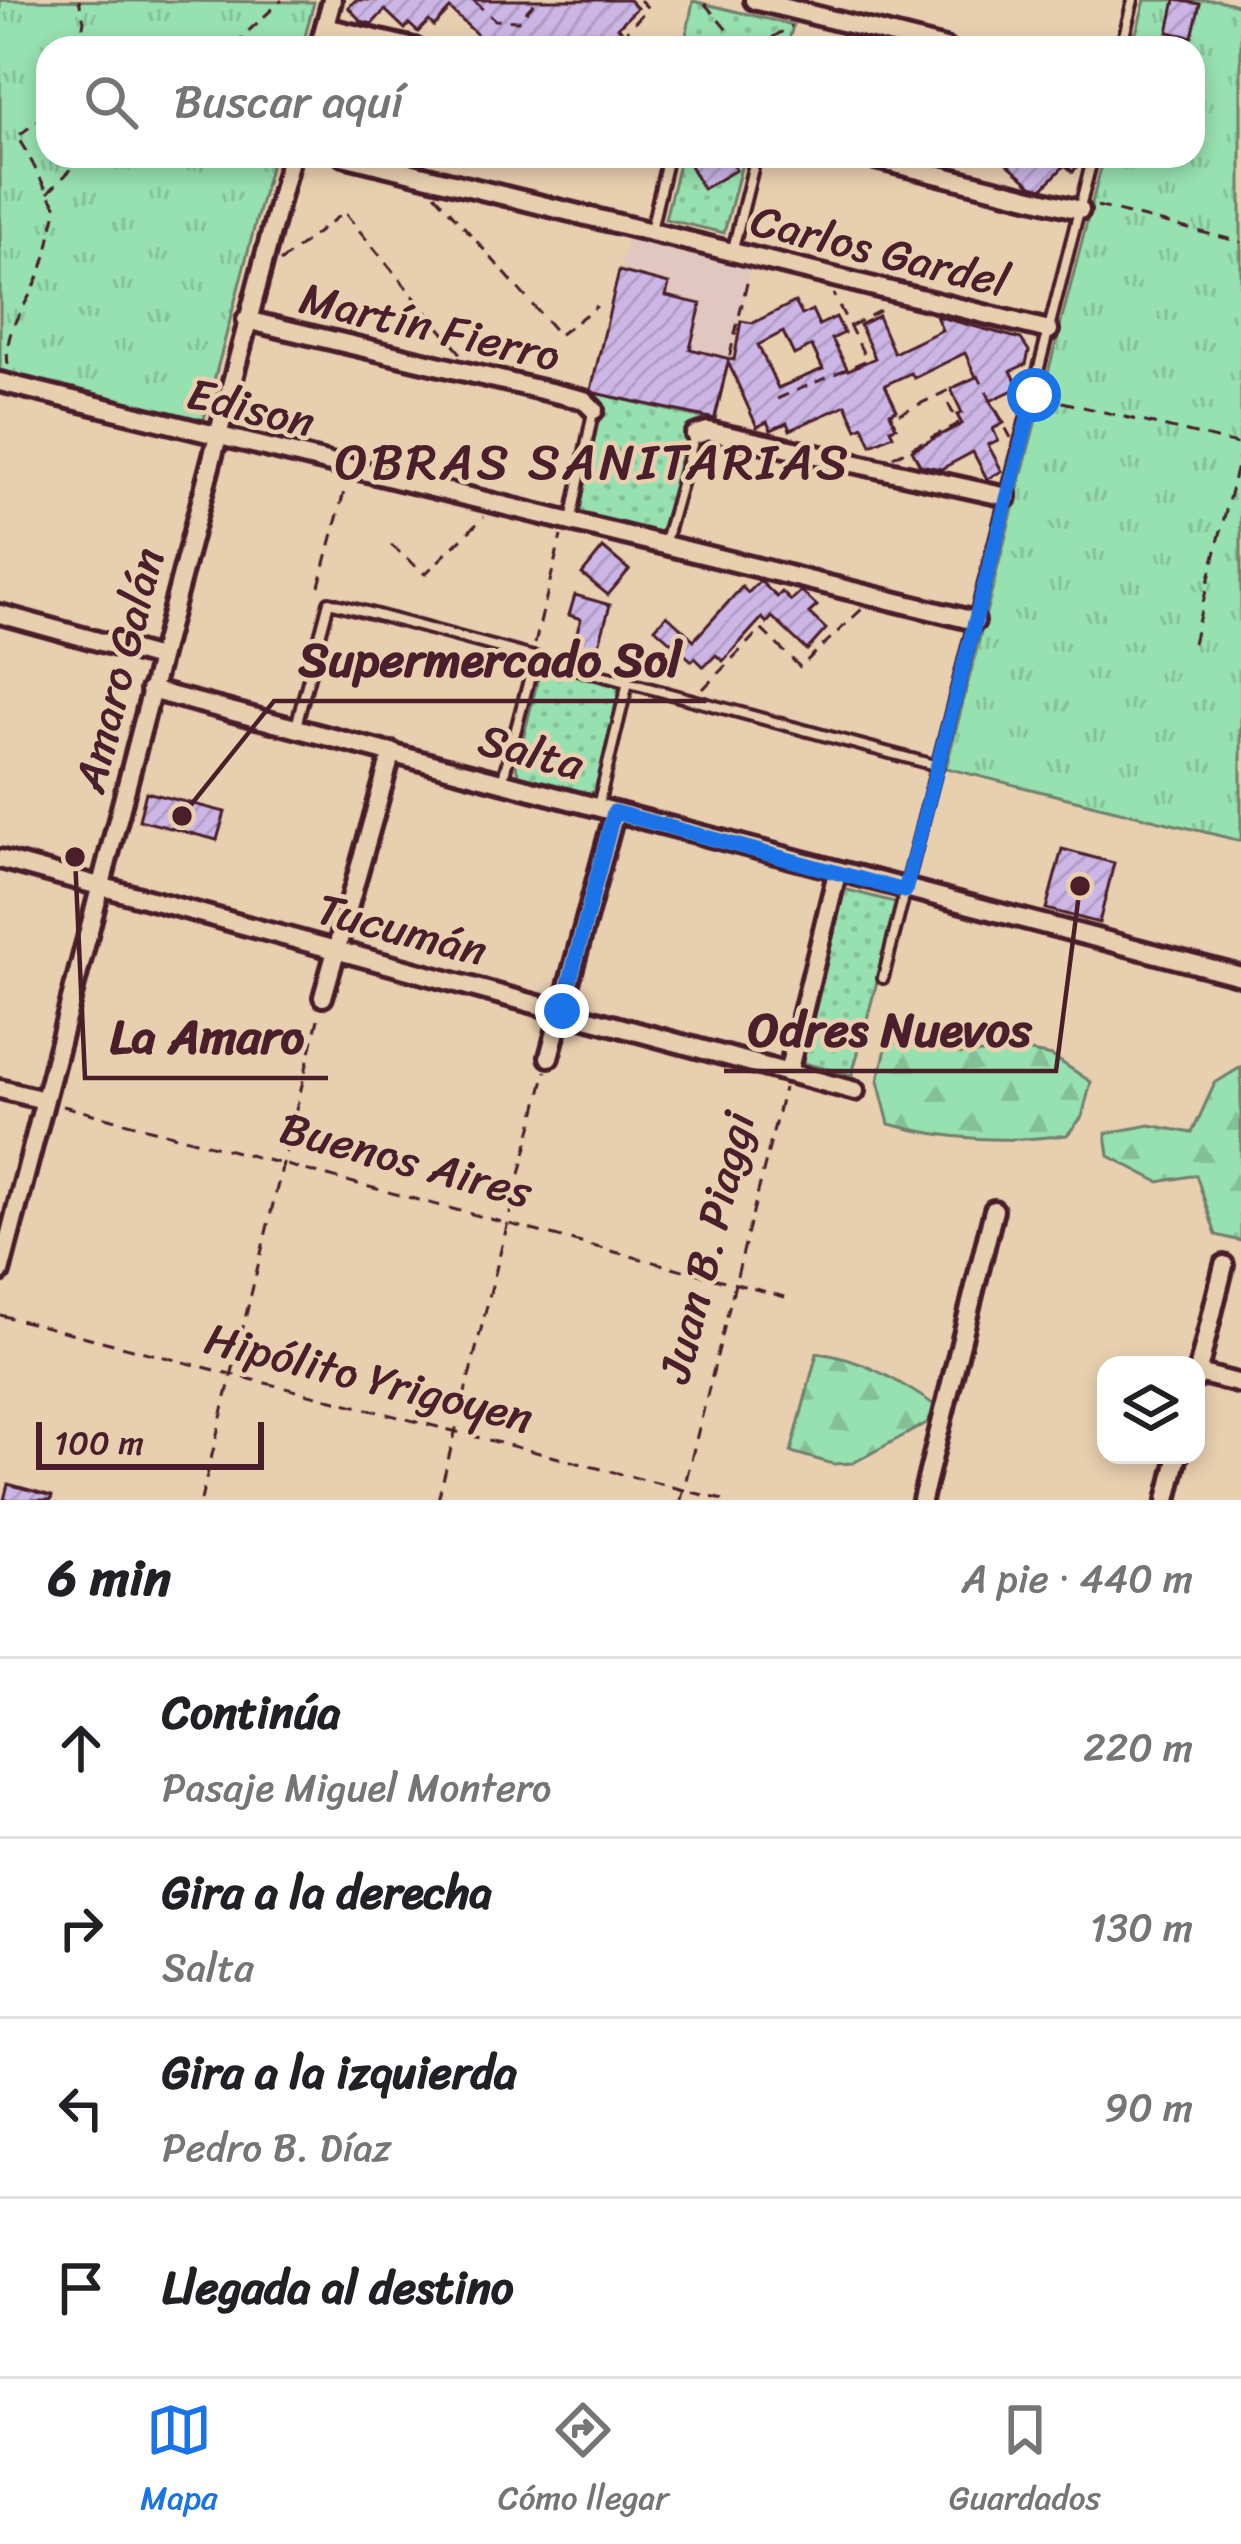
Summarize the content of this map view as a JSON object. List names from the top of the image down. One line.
{"streets":{"street":["Carlos Gardel","Martín Fierro","Edison","Amaro Galán","Salta","Tucumán","Juan B. Piaggi"],"path":["Buenos Aires","Hipólito Yrigoyen"]},"crossings":[["Martín Fierro","Amaro Galán"],["Edison","Amaro Galán"],["Amaro Galán","Salta"],["Amaro Galán","Tucumán"],["Amaro Galán","Buenos Aires"],["Salta","Juan B. Piaggi"],["Tucumán","Juan B. Piaggi"],["Buenos Aires","Juan B. Piaggi"],["Juan B. Piaggi","Hipólito Yrigoyen"]],"districts":["OBRAS SANITARIAS"],"places":["Supermercado Sol","La Amaro","Odres Nuevos"],"scale_bar":"100 m","page":{"search":"Buscar aquí","scale":"100 m","heading":["6 min","A pie · 440 m"],"list":[["Continúa","Pasaje Miguel Montero","220 m"],["Gira a la derecha","Salta","130 m"],["Gira a la izquierda","Pedro B. Díaz","90 m"],"Llegada al destino"],"nav":["Mapa","Cómo llegar","Guardados"]}}
